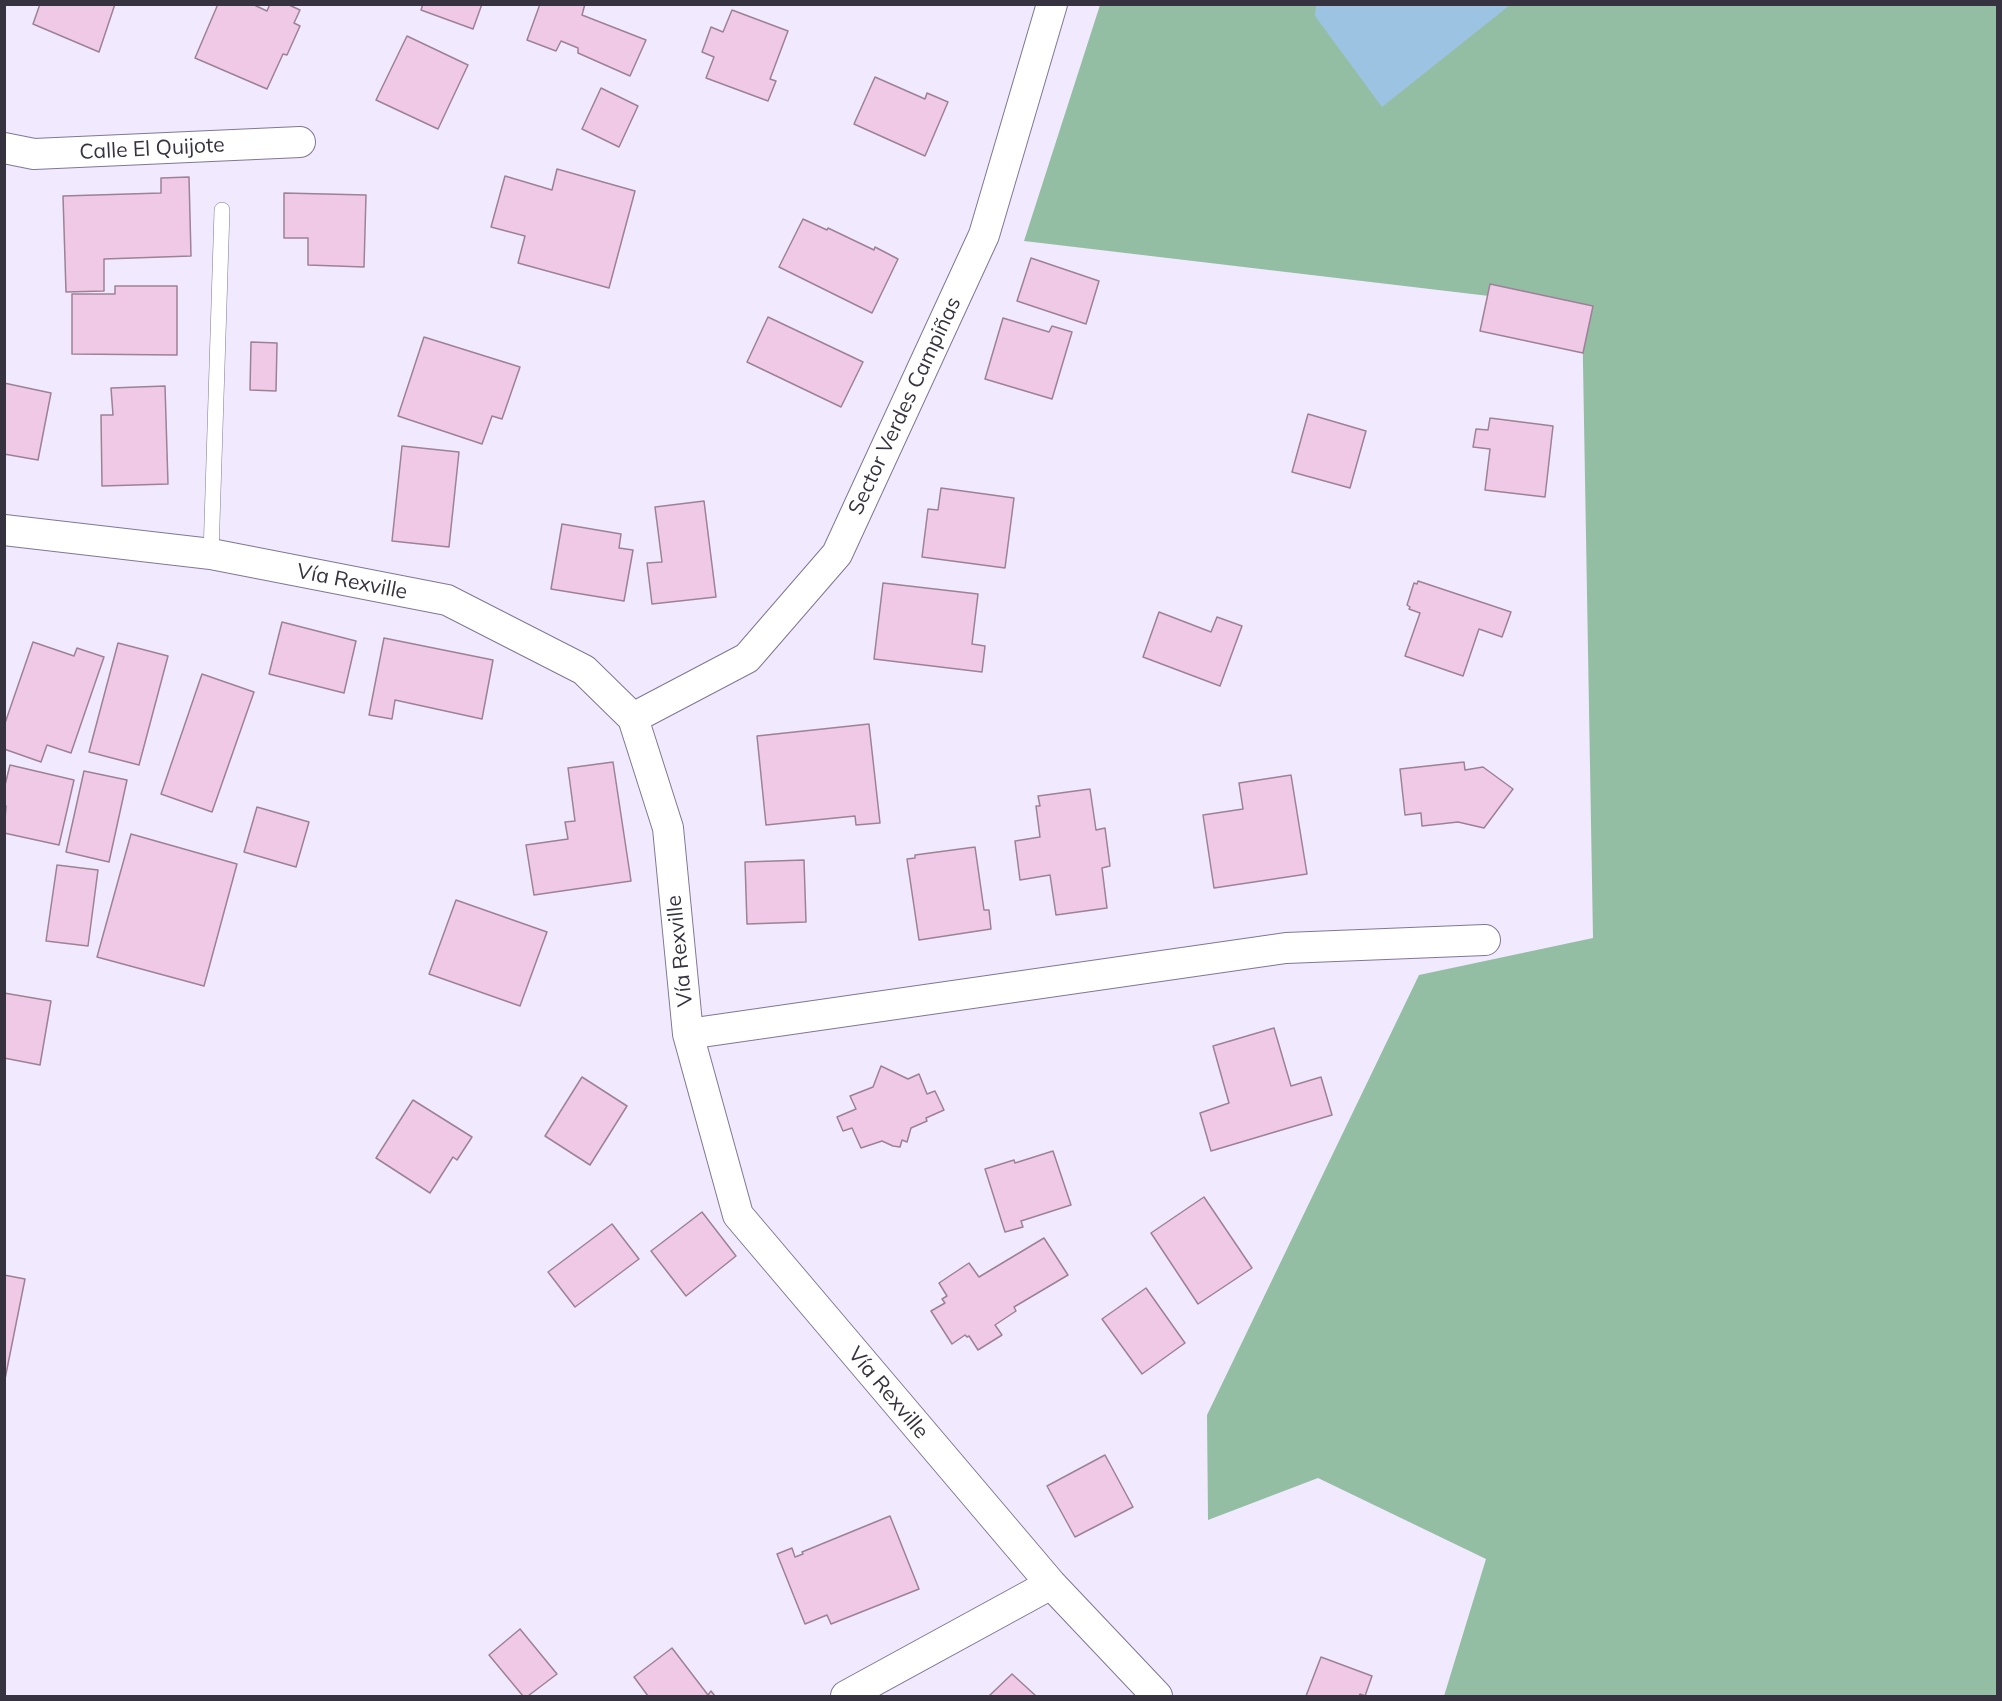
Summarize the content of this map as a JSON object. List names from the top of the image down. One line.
{"streets":{"street":["Calle El Quijote","Sector Verdes Campiñas","Vía Rexville"]},"crossings":[["Sector Verdes Campiñas","Vía Rexville"]]}
